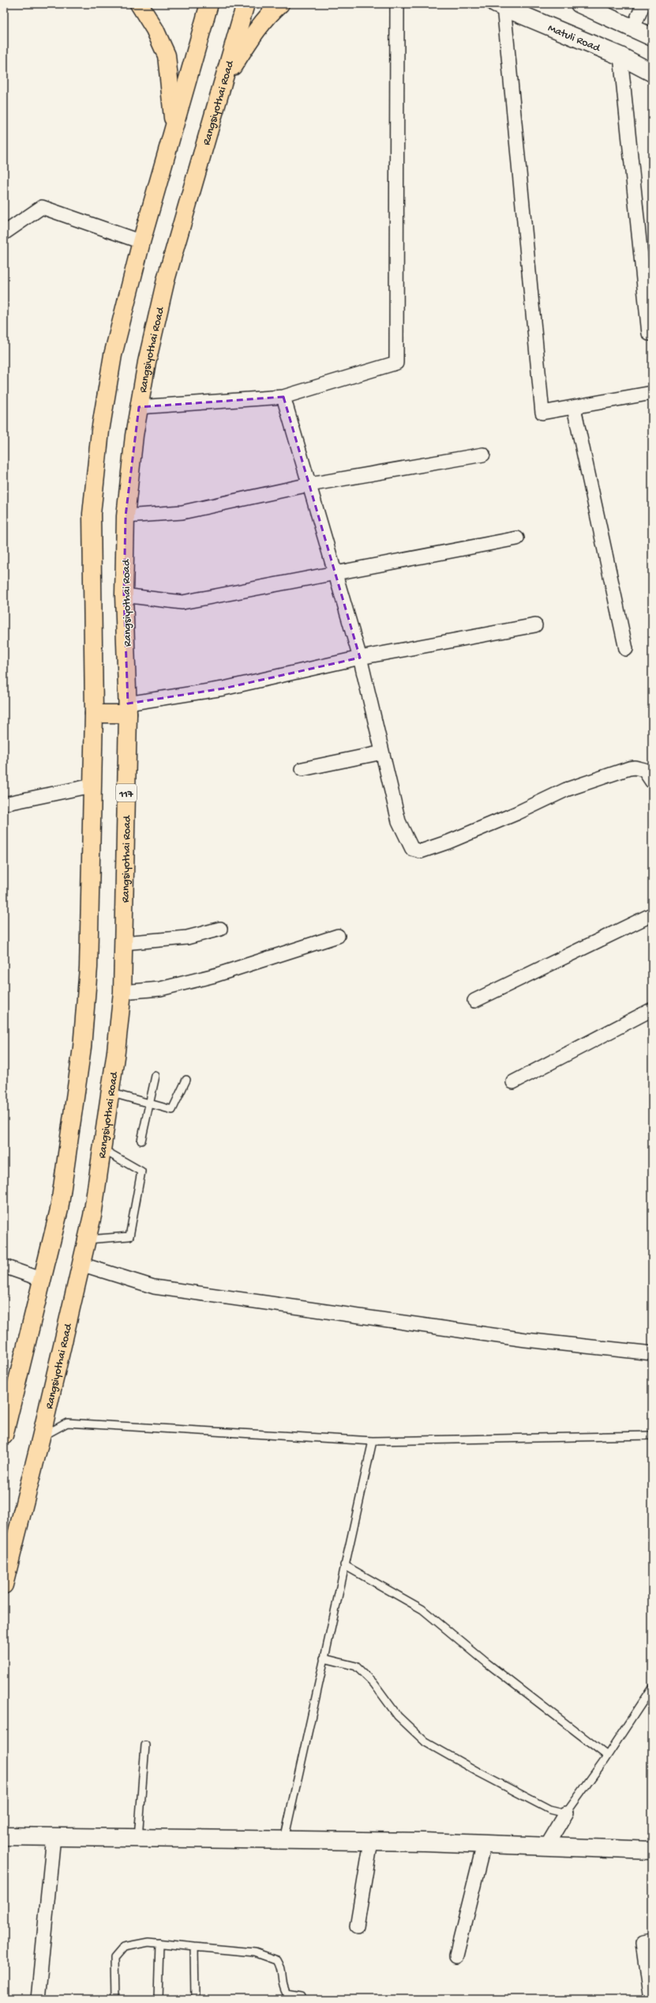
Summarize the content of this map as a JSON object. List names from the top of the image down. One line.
{"streets":{"main road":["Rangsiyothai Road","117"],"street":["Matuli Road"]}}
